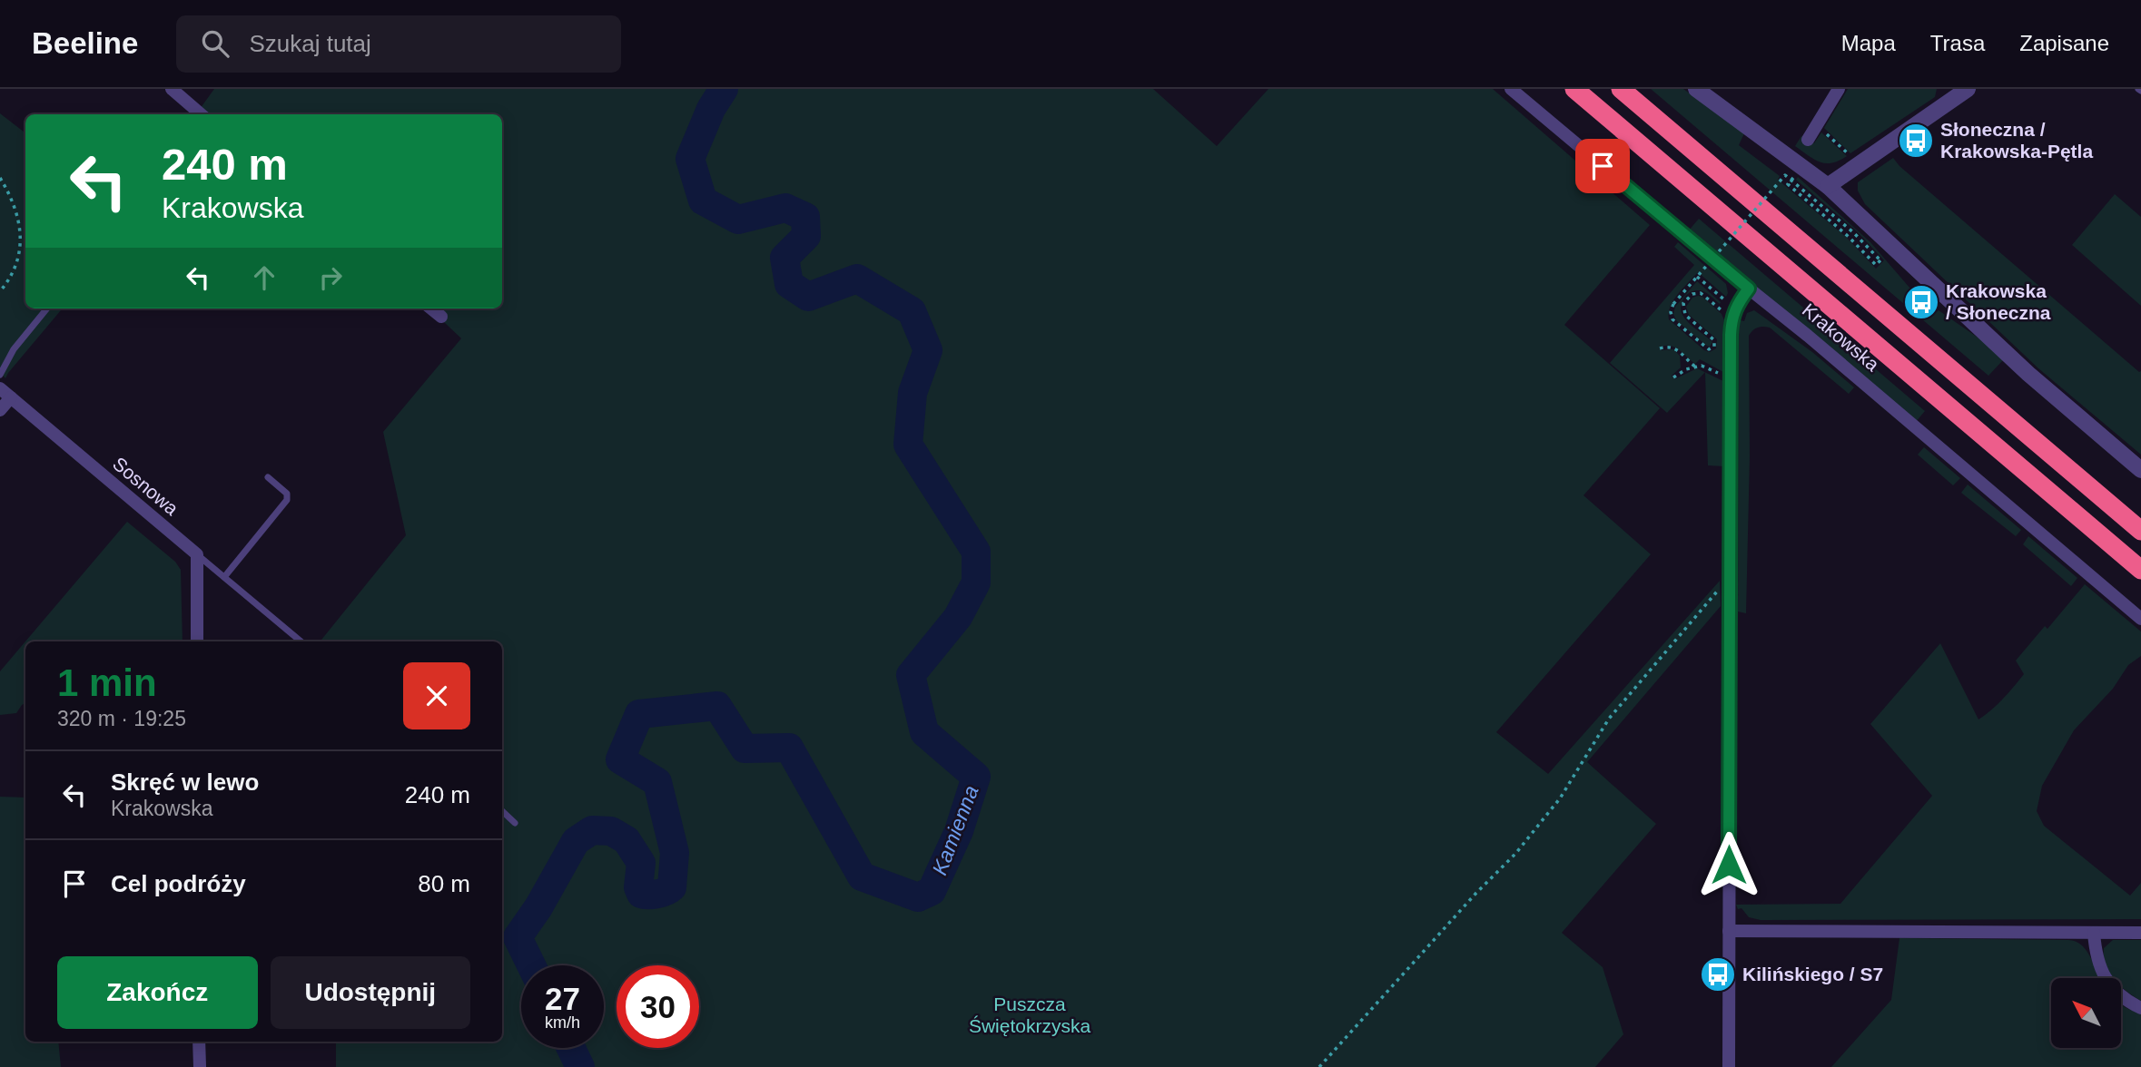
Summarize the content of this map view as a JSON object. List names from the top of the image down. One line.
{"streets":{"street":["Krakowska","Sosnowa"]},"water":["Kamienna"],"parks":["Puszcza Świętokrzyska"],"places":{"bus stop":["Słoneczna / Krakowska-Pętla","Krakowska / Słoneczna","Kilińskiego / S7"]},"north":"top left","page":{"header":"Beeline","search":"Szukaj tutaj","nav":["Mapa","Trasa","Zapisane"],"turn":["240 m","Krakowska"],"heading":["1 min","320 m · 19:25"],"list":[{"name":"Skręć w lewo","note":"Krakowska","value":"240 m"},{"name":"Cel podróży","value":"80 m"}],"buttons":["Zakończ","Udostępnij"],"speed":"27 km/h","limit":"30"}}
